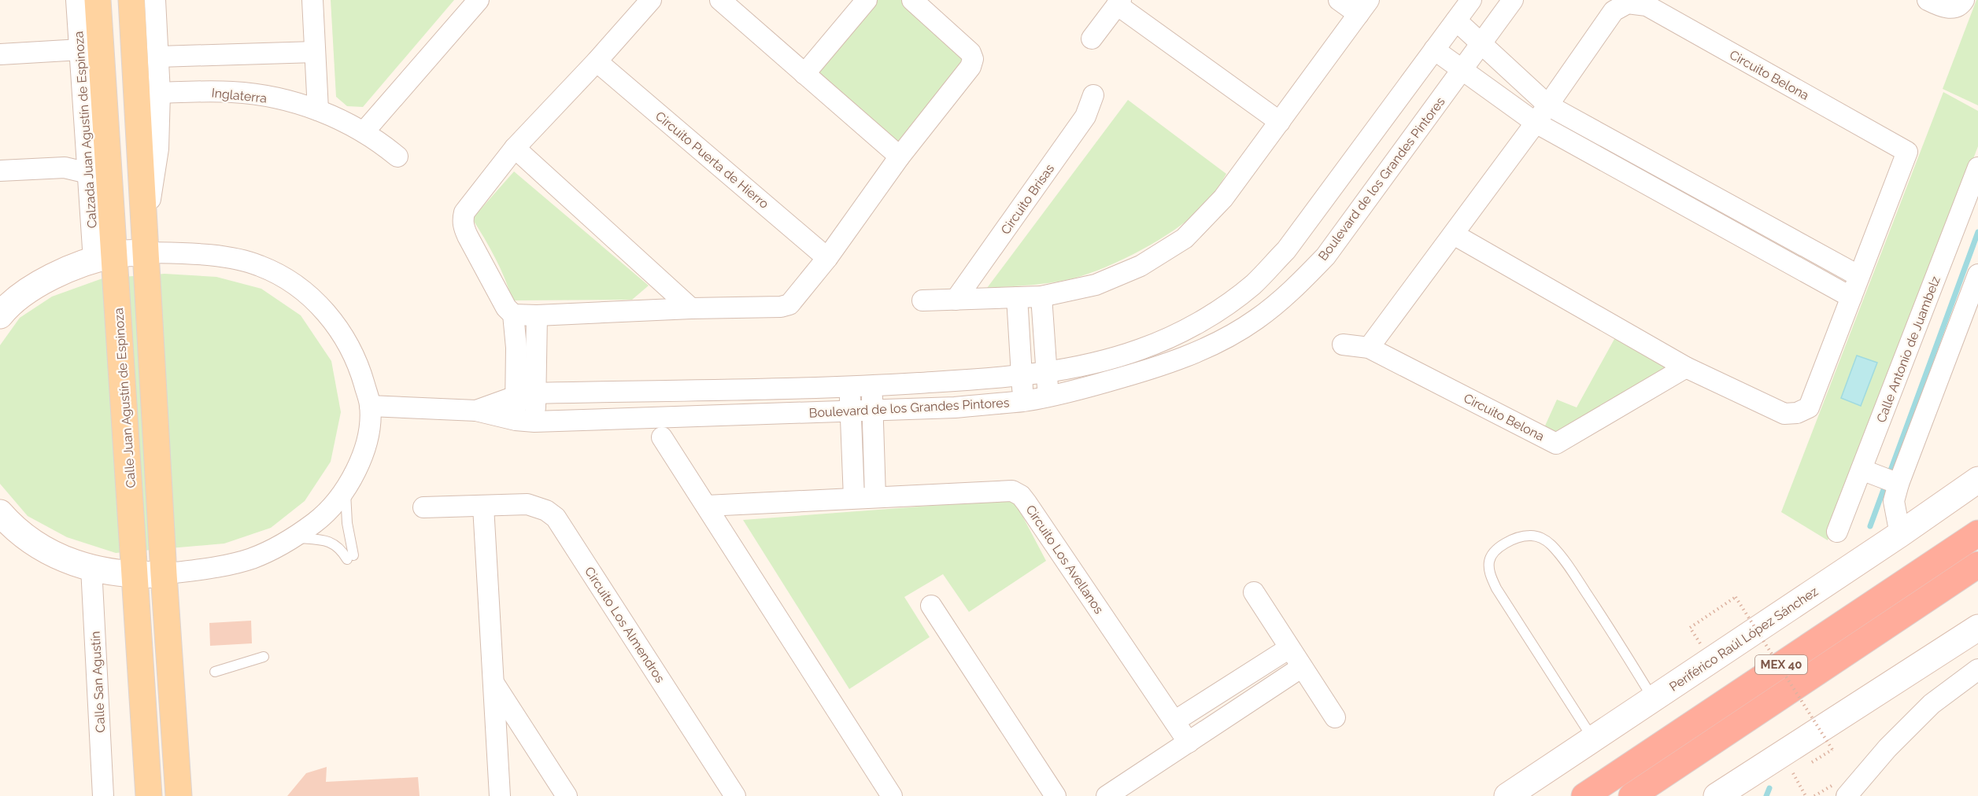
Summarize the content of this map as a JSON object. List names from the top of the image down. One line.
{"streets":{"highway":["MEX 40"],"main road":["Calle Juan Agustín de Espinoza","Periférico Raúl López Sánchez"],"street":["Circuito Belona","Inglaterra","Calzada Juan Agustín de Espinoza","Circuito Puerta de Hierro","Boulevard de los Grandes Pintores","Circuito Brisas","Calle Antonio de Juambelz","Circuito Los Avellanos","Circuito Los Almendros","Calle San Agustín"]},"crossings":[["Calzada Juan Agustín de Espinoza","Calle Juan Agustín de Espinoza"]]}
